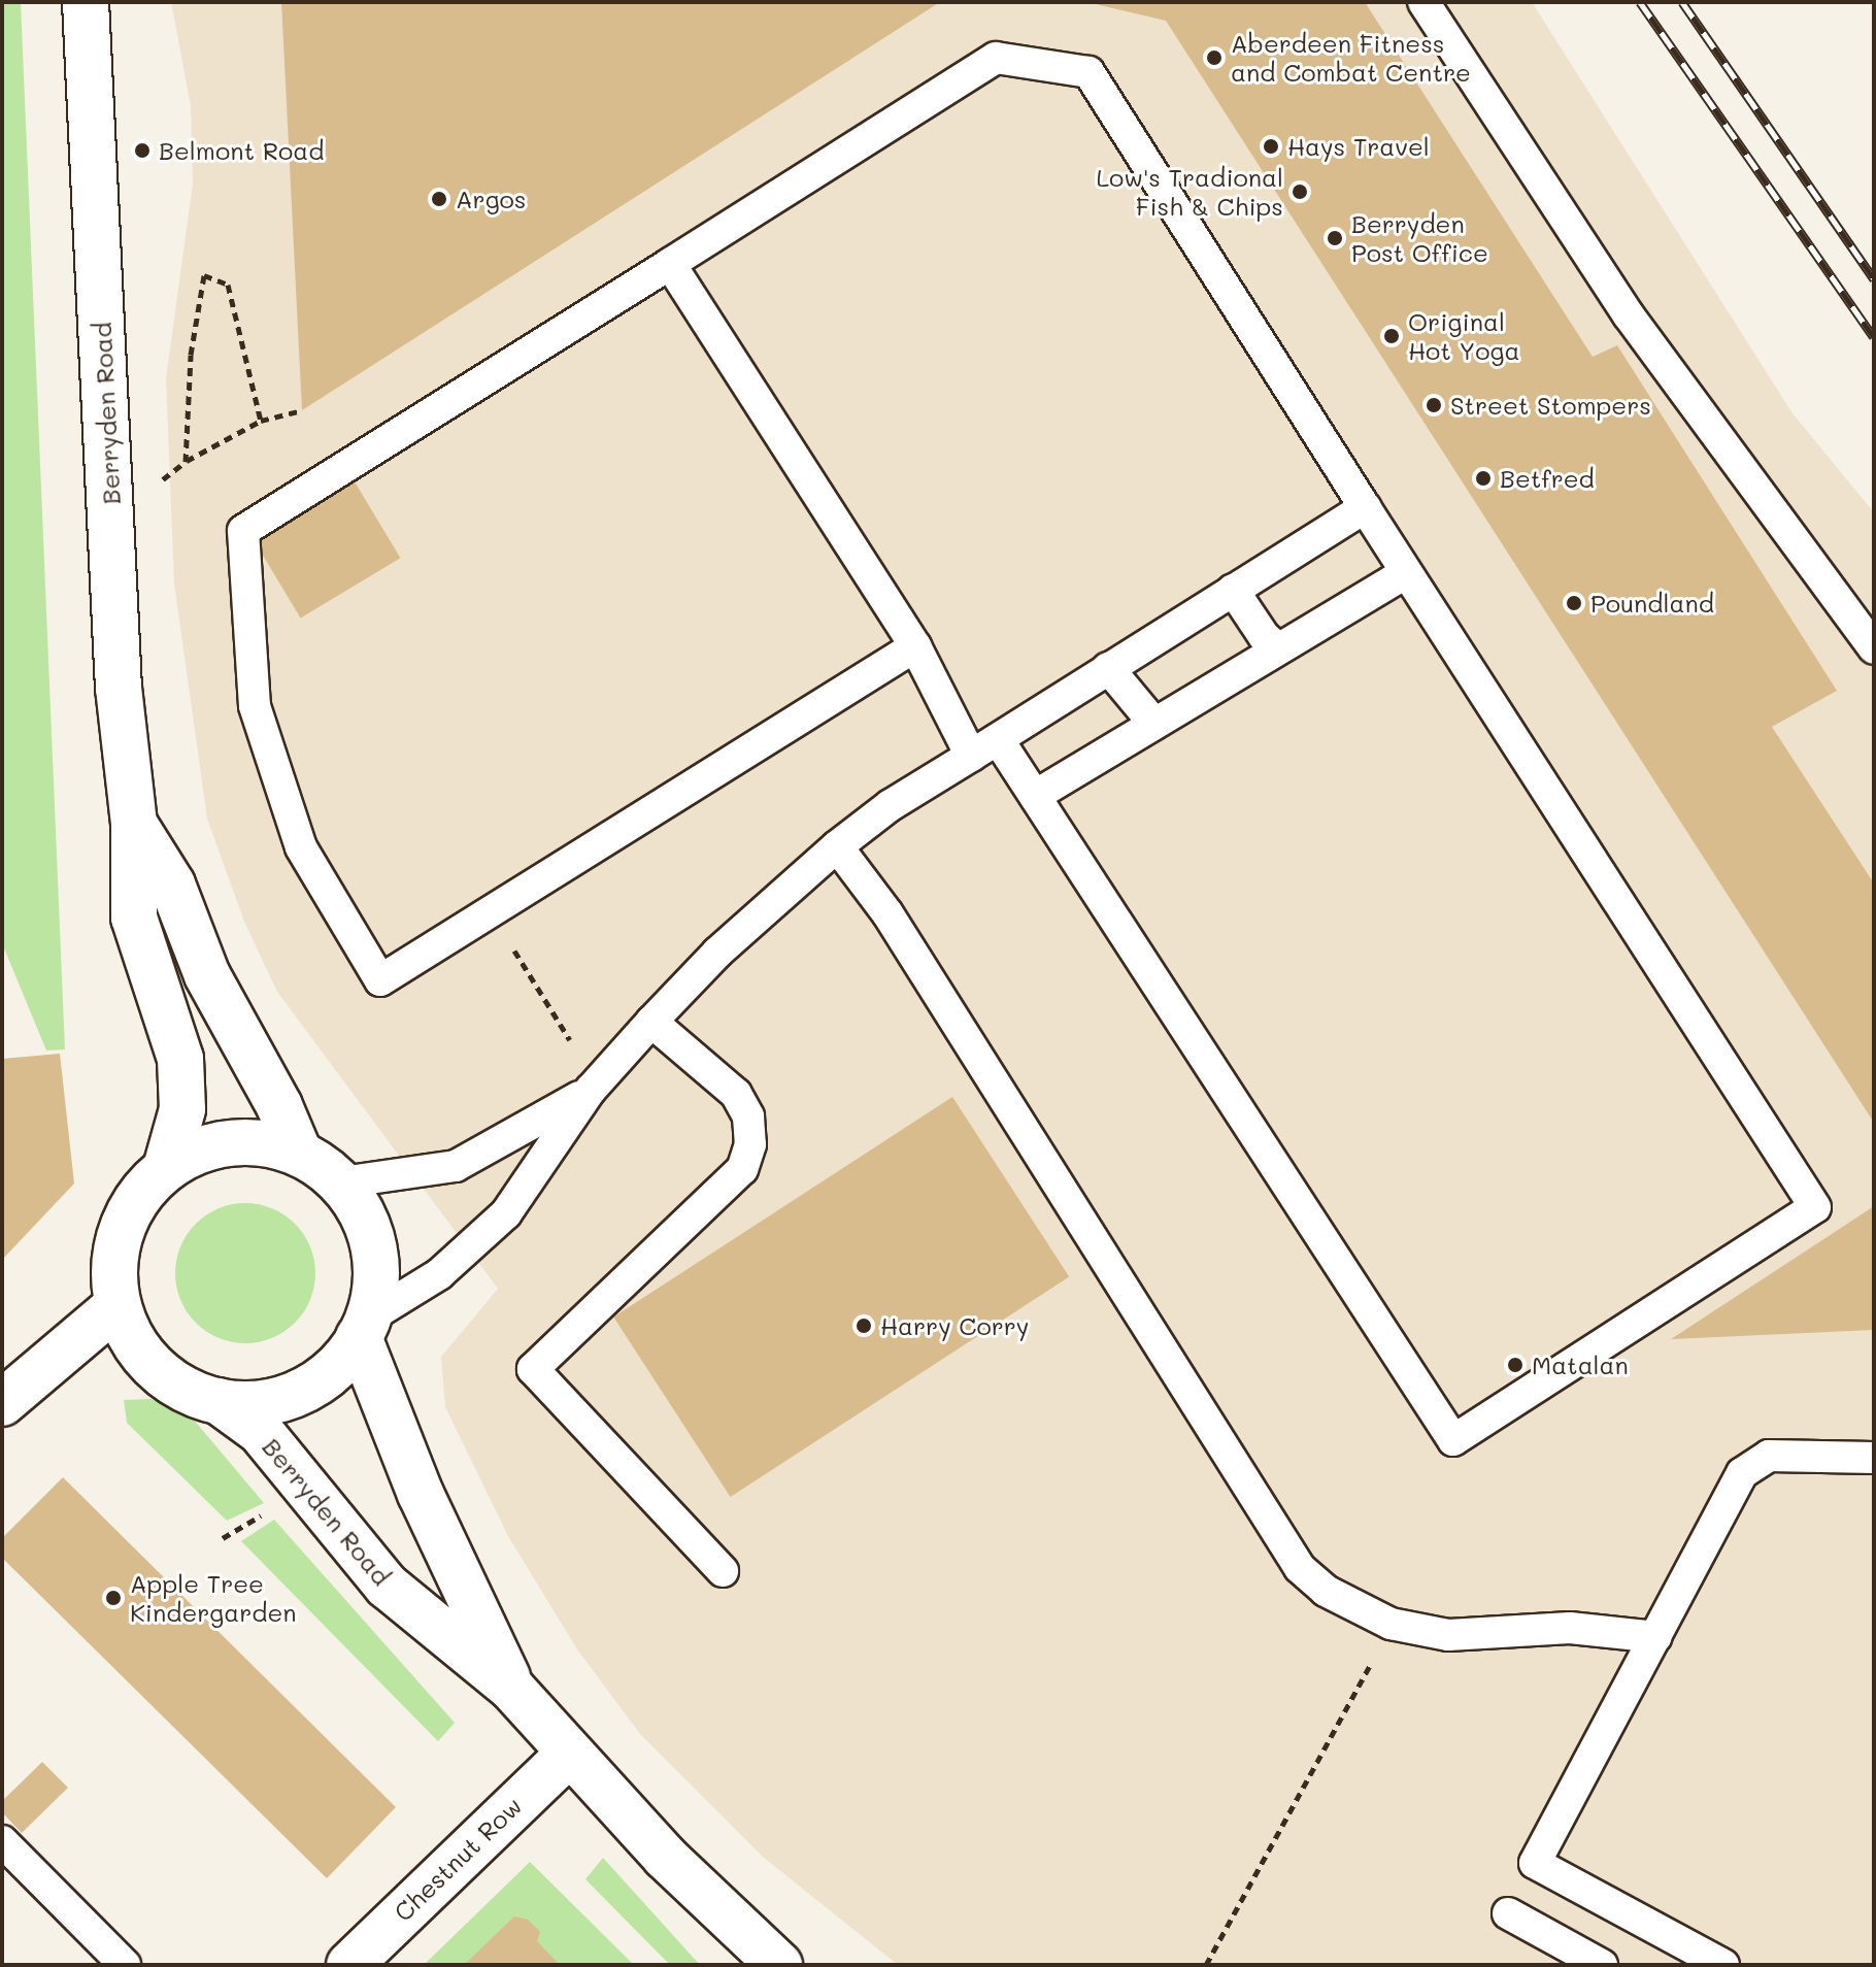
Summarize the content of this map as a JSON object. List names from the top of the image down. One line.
{"streets":{"main road":["Berryden Road","Chestnut Row"]},"crossings":[["Berryden Road","Chestnut Row"]],"places":["Aberdeen Fitness and Combat Centre","Hays Travel","Belmont Road","Low's Tradional Fish & Chips","Argos","Berryden Post Office","Original Hot Yoga","Street Stompers","Betfred","Poundland","Harry Corry","Matalan","Apple Tree Kindergarden"]}
